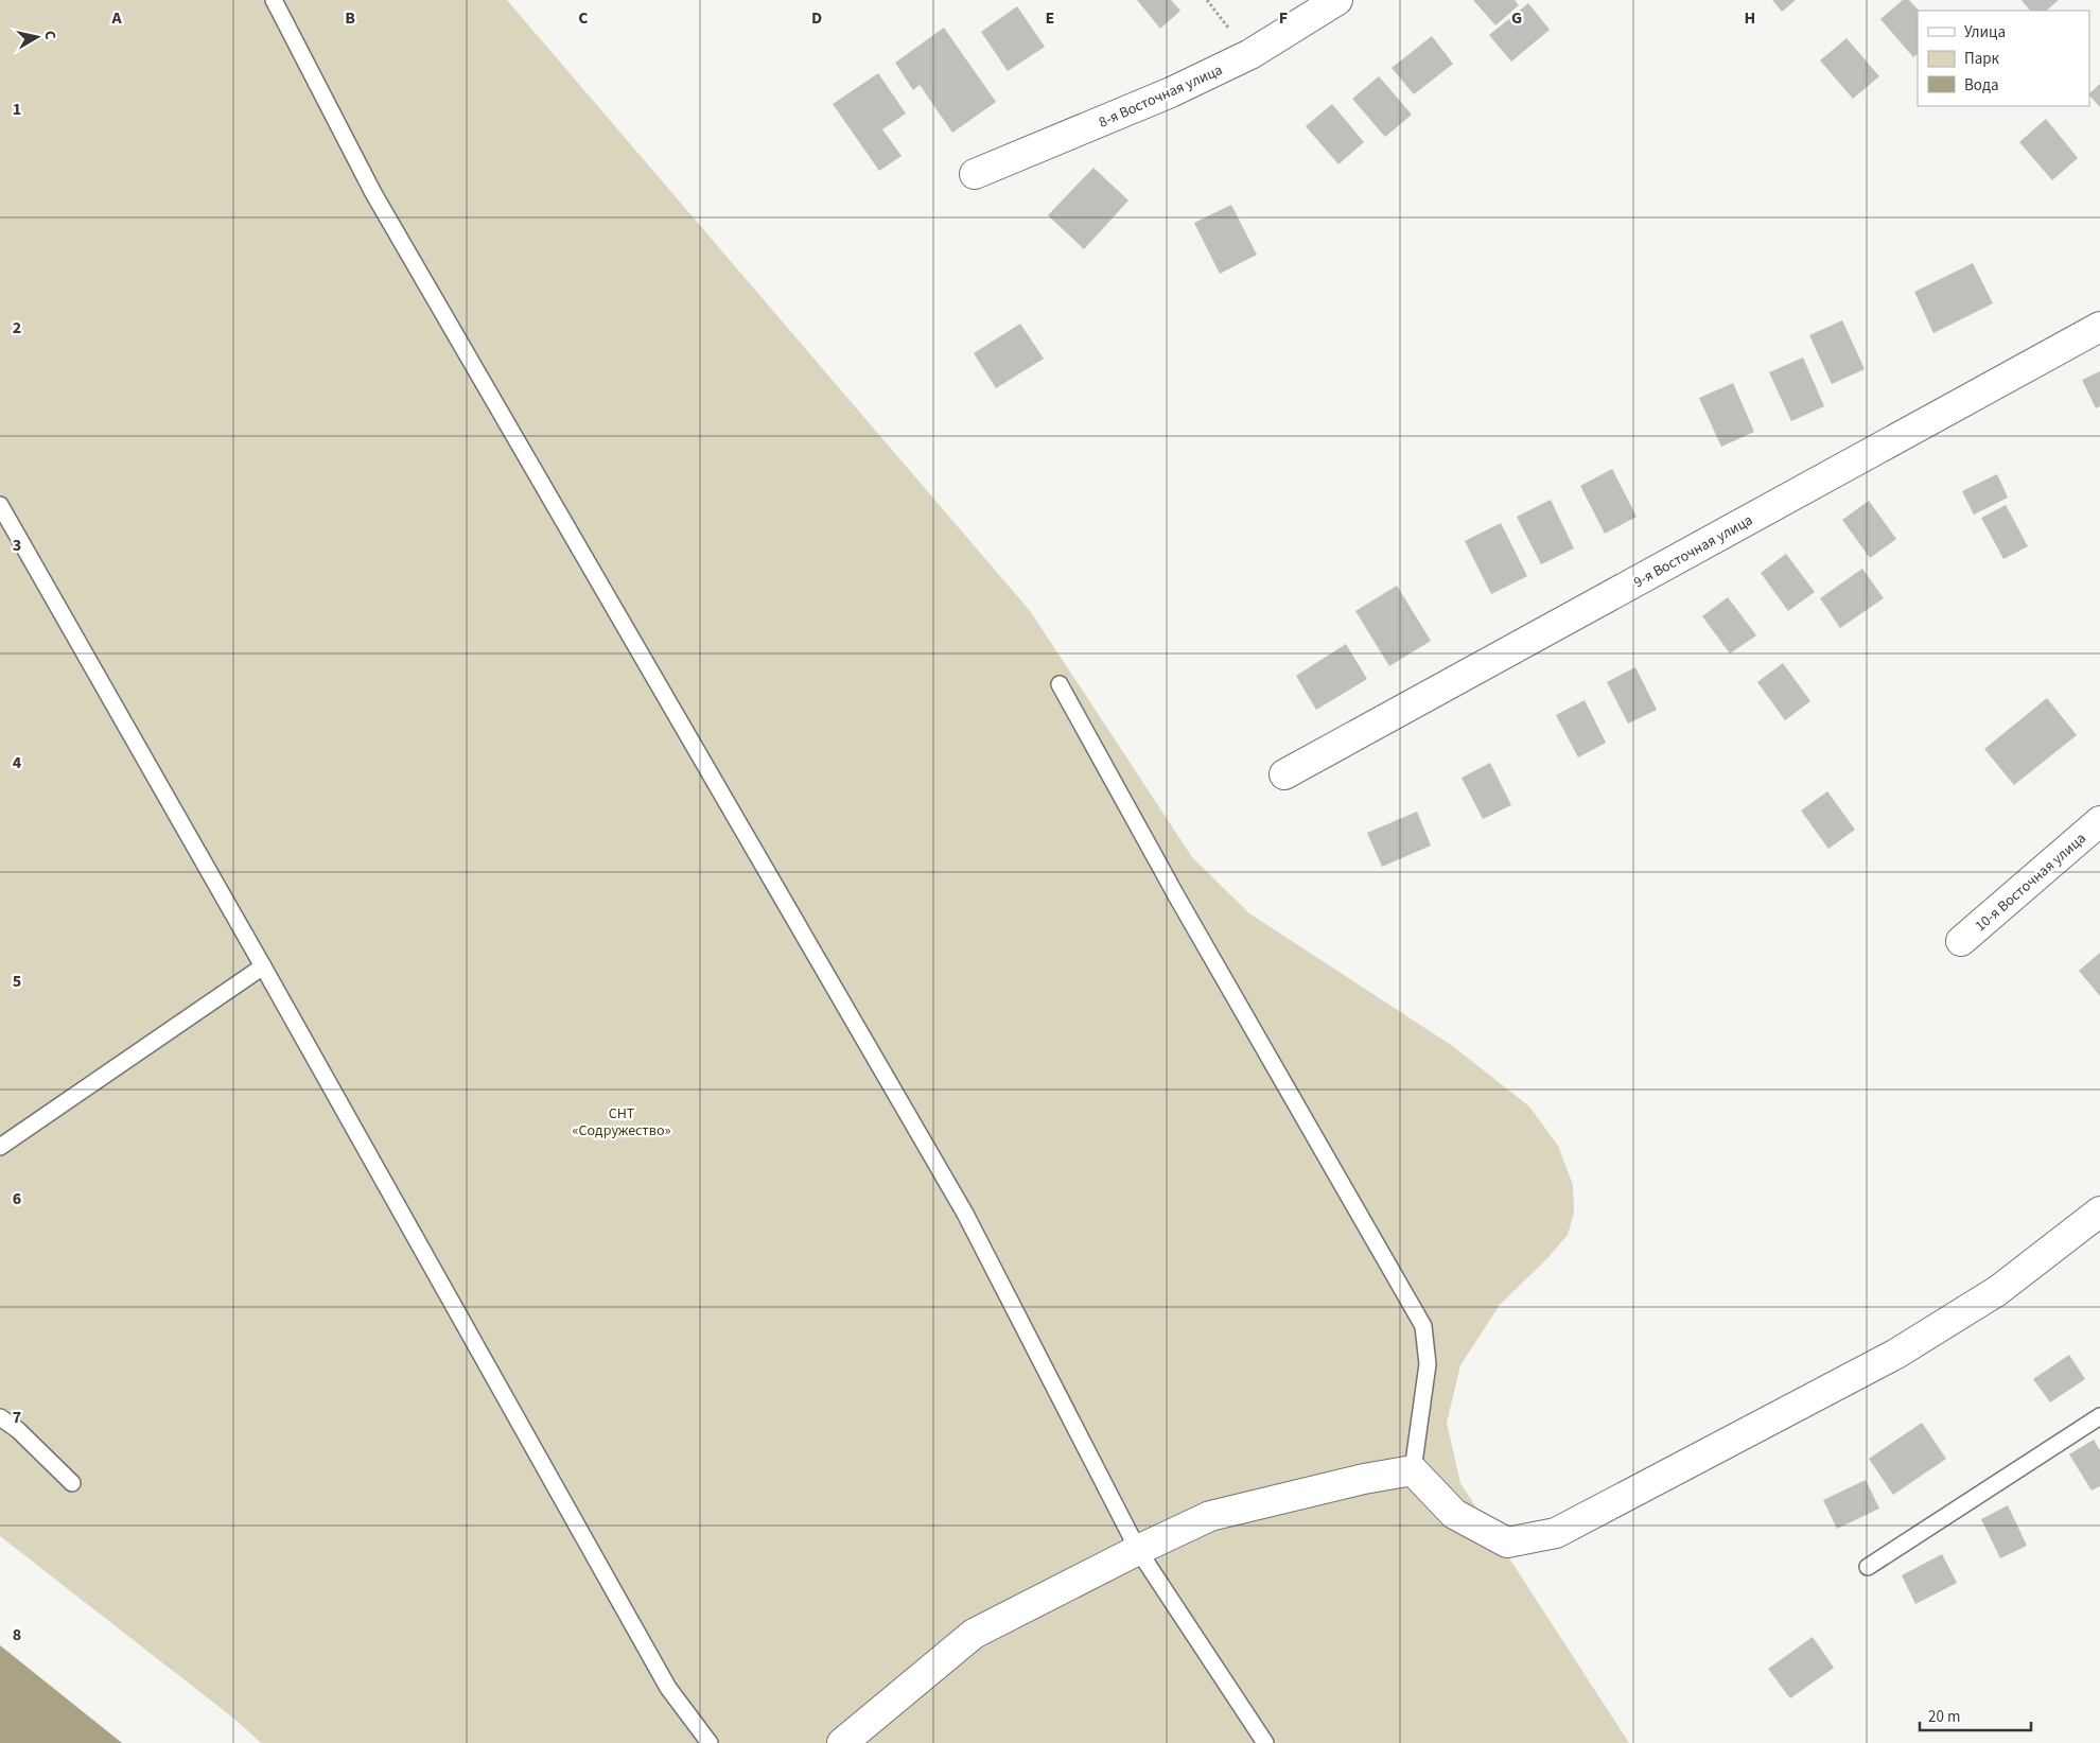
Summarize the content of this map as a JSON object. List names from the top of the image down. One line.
{"streets":{"street":["8-я Восточная улица","9-я Восточная улица","10-я Восточная улица"]},"parks":["СНТ «Содружество»"],"legend":["Улица","Парк","Вода"],"scale_bar":"20 m","north":"right","grid":{"columns":["A","B","C","D","E","F","G","H"],"rows":["1","2","3","4","5","6","7","8"]}}
